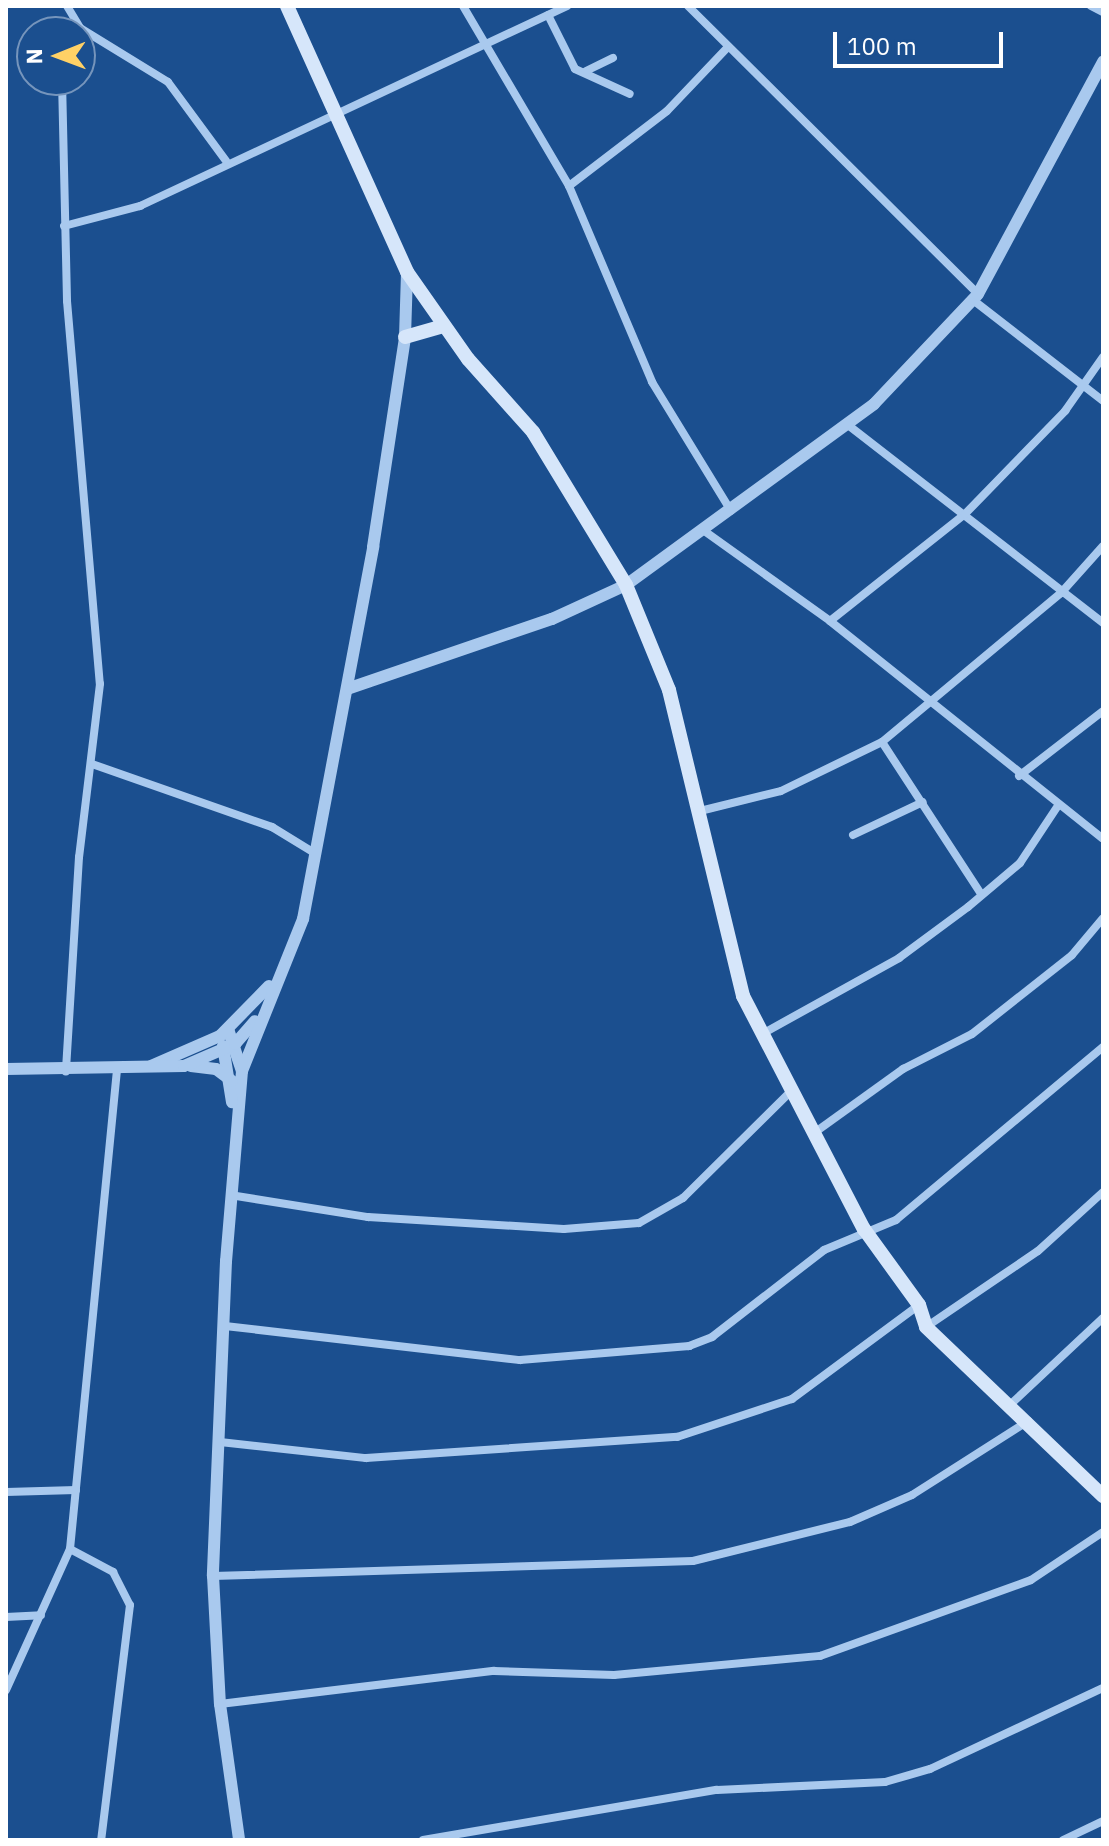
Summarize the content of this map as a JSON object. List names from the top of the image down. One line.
{"scale_bar":"100 m","north":"left"}
